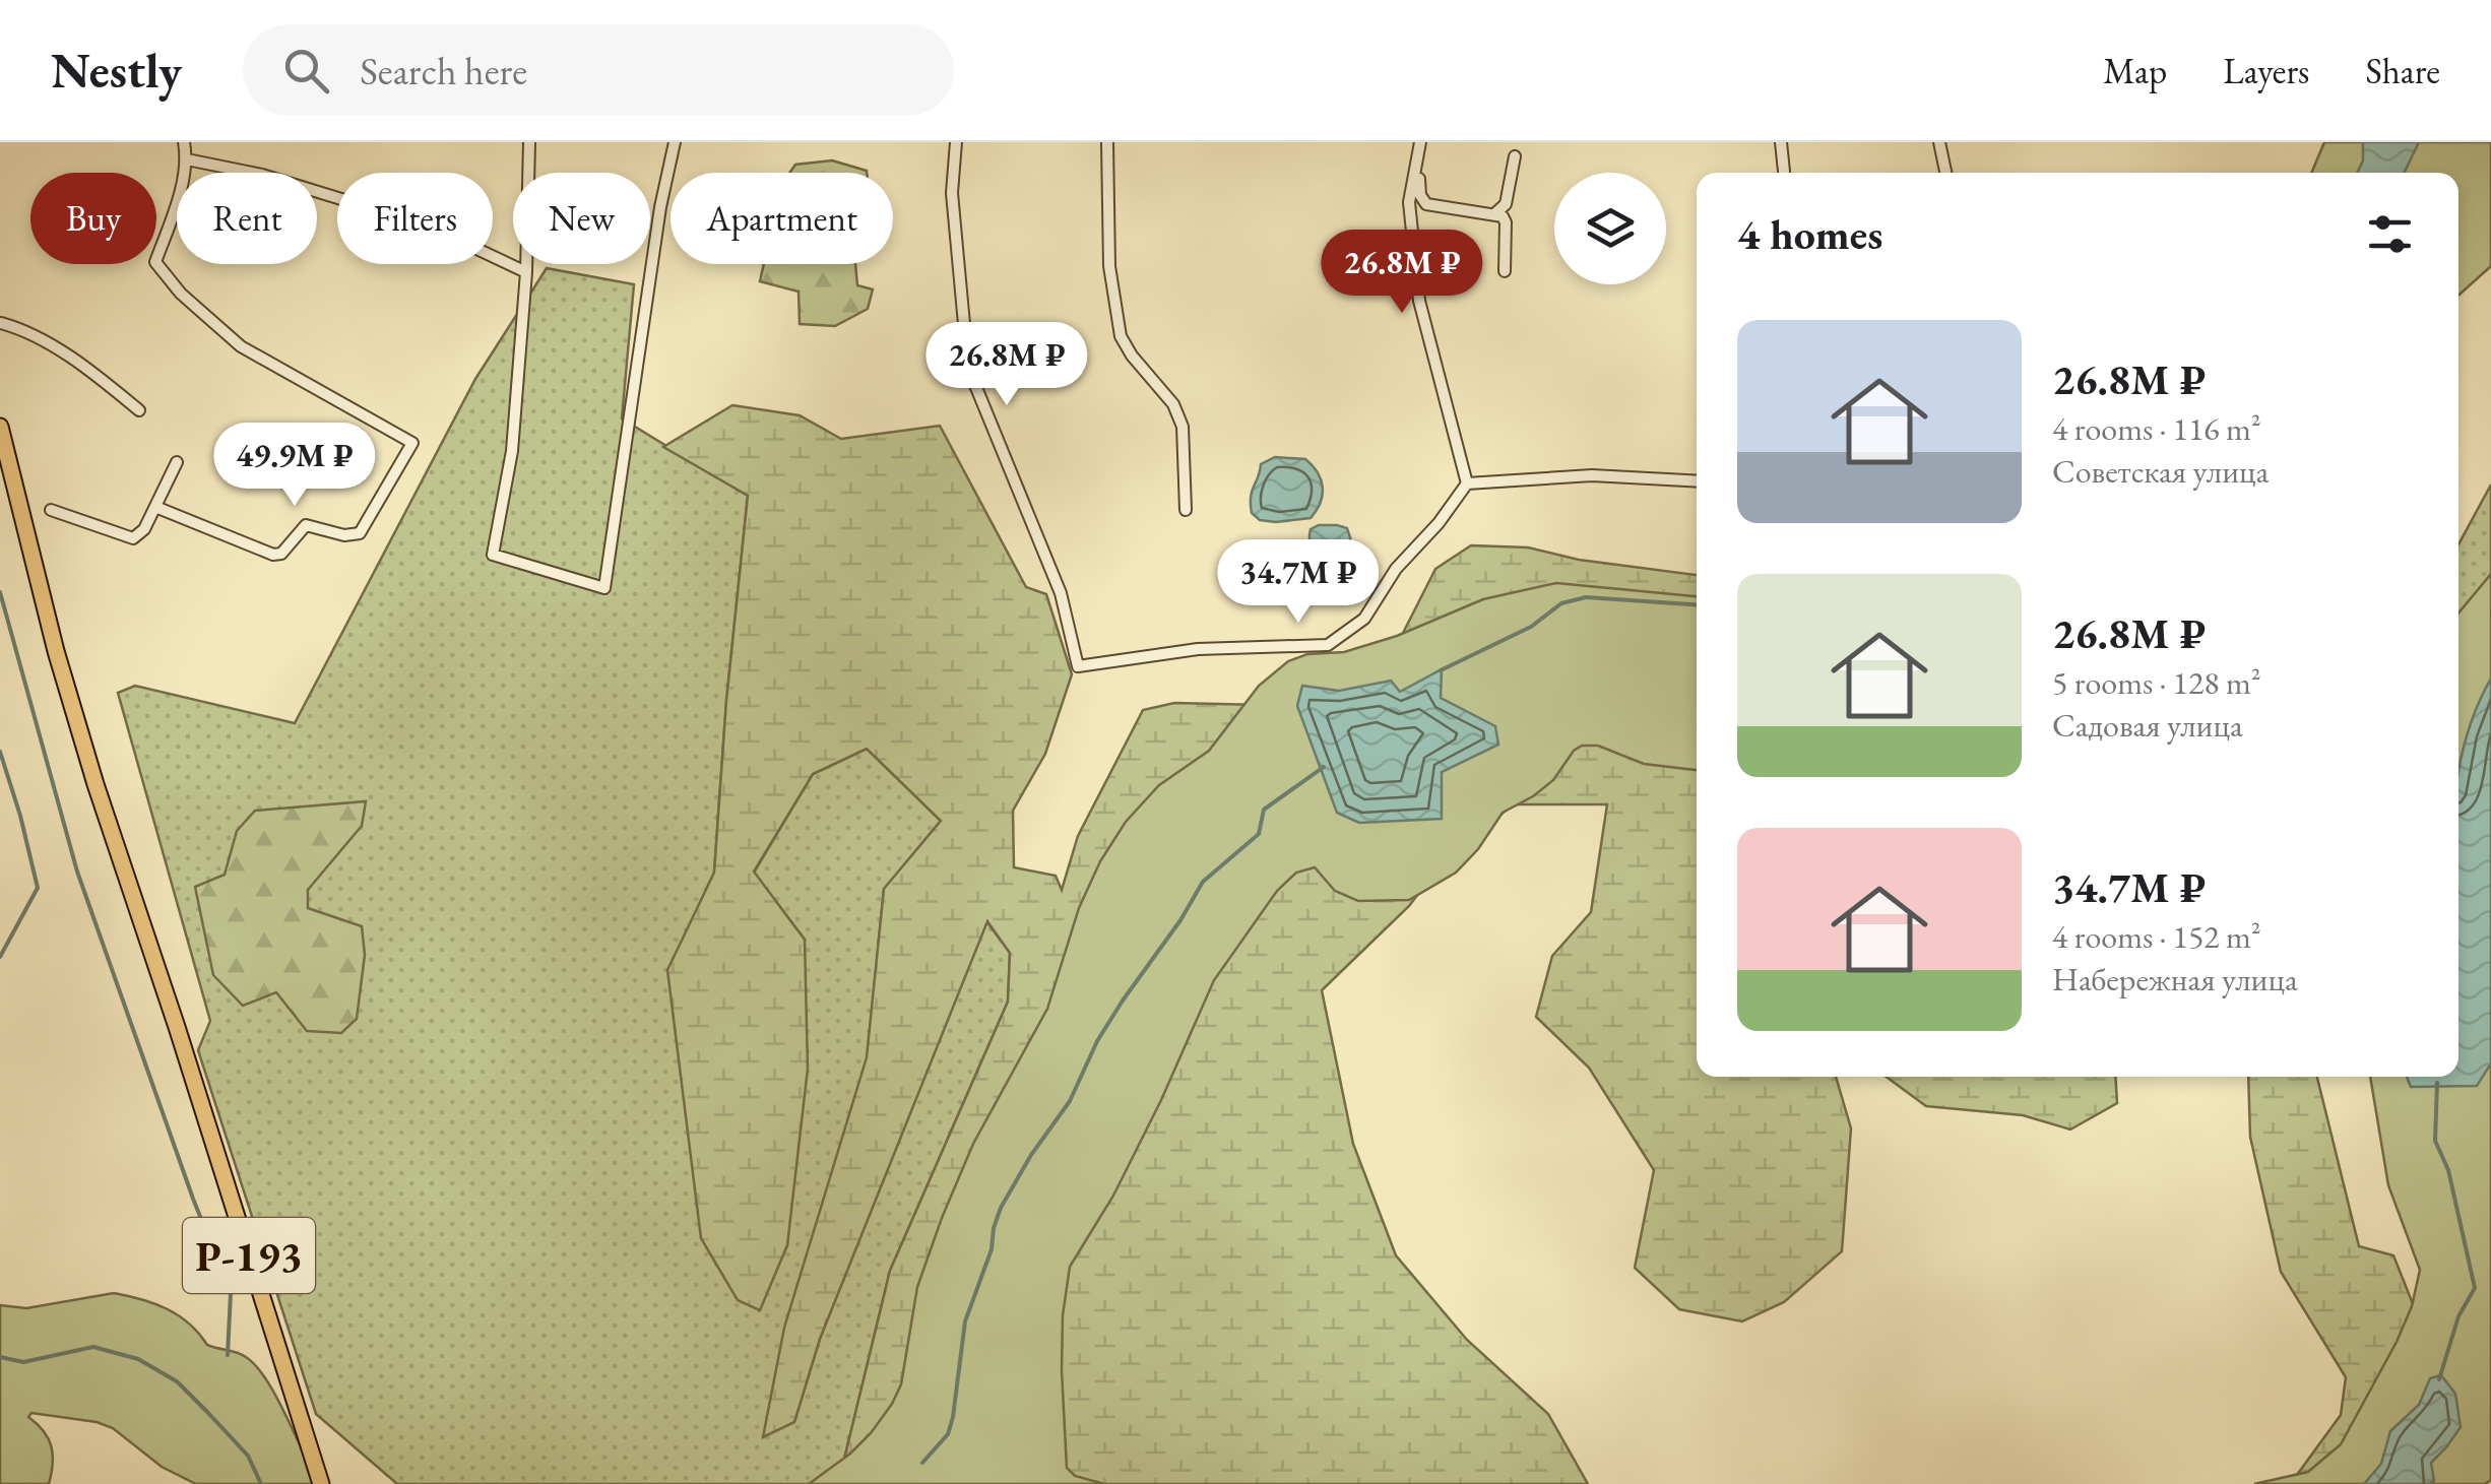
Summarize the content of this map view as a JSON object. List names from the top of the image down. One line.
{"streets":{"highway":["Р-193"]},"page":{"header":"Nestly","search":"Search here","nav":["Map","Layers","Share"],"chip":["Buy","Rent","Filters","New","Apartment"],"heading":"4 homes","price":["26.8M ₽","26.8M ₽","49.9M ₽","34.7M ₽"],"list":[{"name":"26.8M ₽","note":"4 rooms · 116 m² · Советская улица"},{"name":"26.8M ₽","note":"5 rooms · 128 m² · Садовая улица"},{"name":"34.7M ₽","note":"4 rooms · 152 m² · Набережная улица"}]}}
